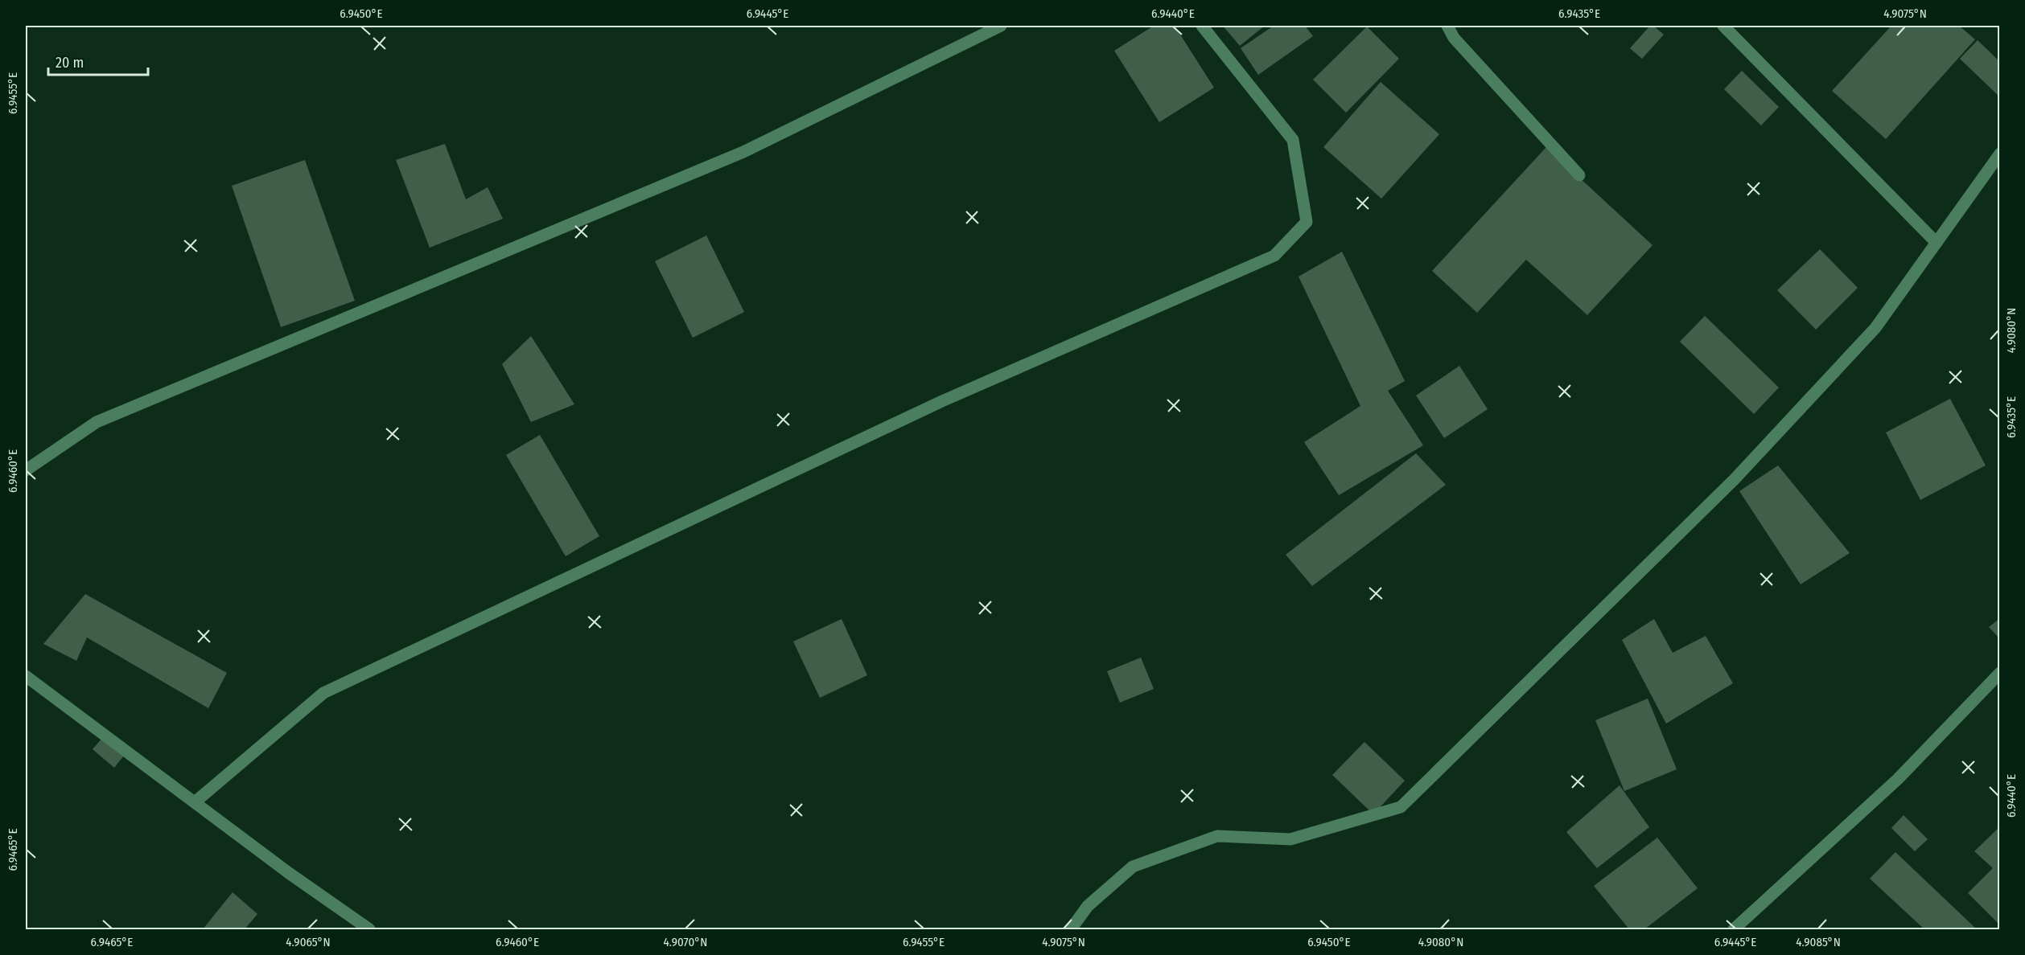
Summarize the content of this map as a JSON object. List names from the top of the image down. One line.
{"scale_bar":"20 m","coordinates":["6.9450°E","6.9445°E","6.9440°E","6.9435°E","4.9075°N","6.9455°E","4.9080°N","6.9460°E","6.9465°E","4.9065°N","4.9070°N","4.9085°N"]}
